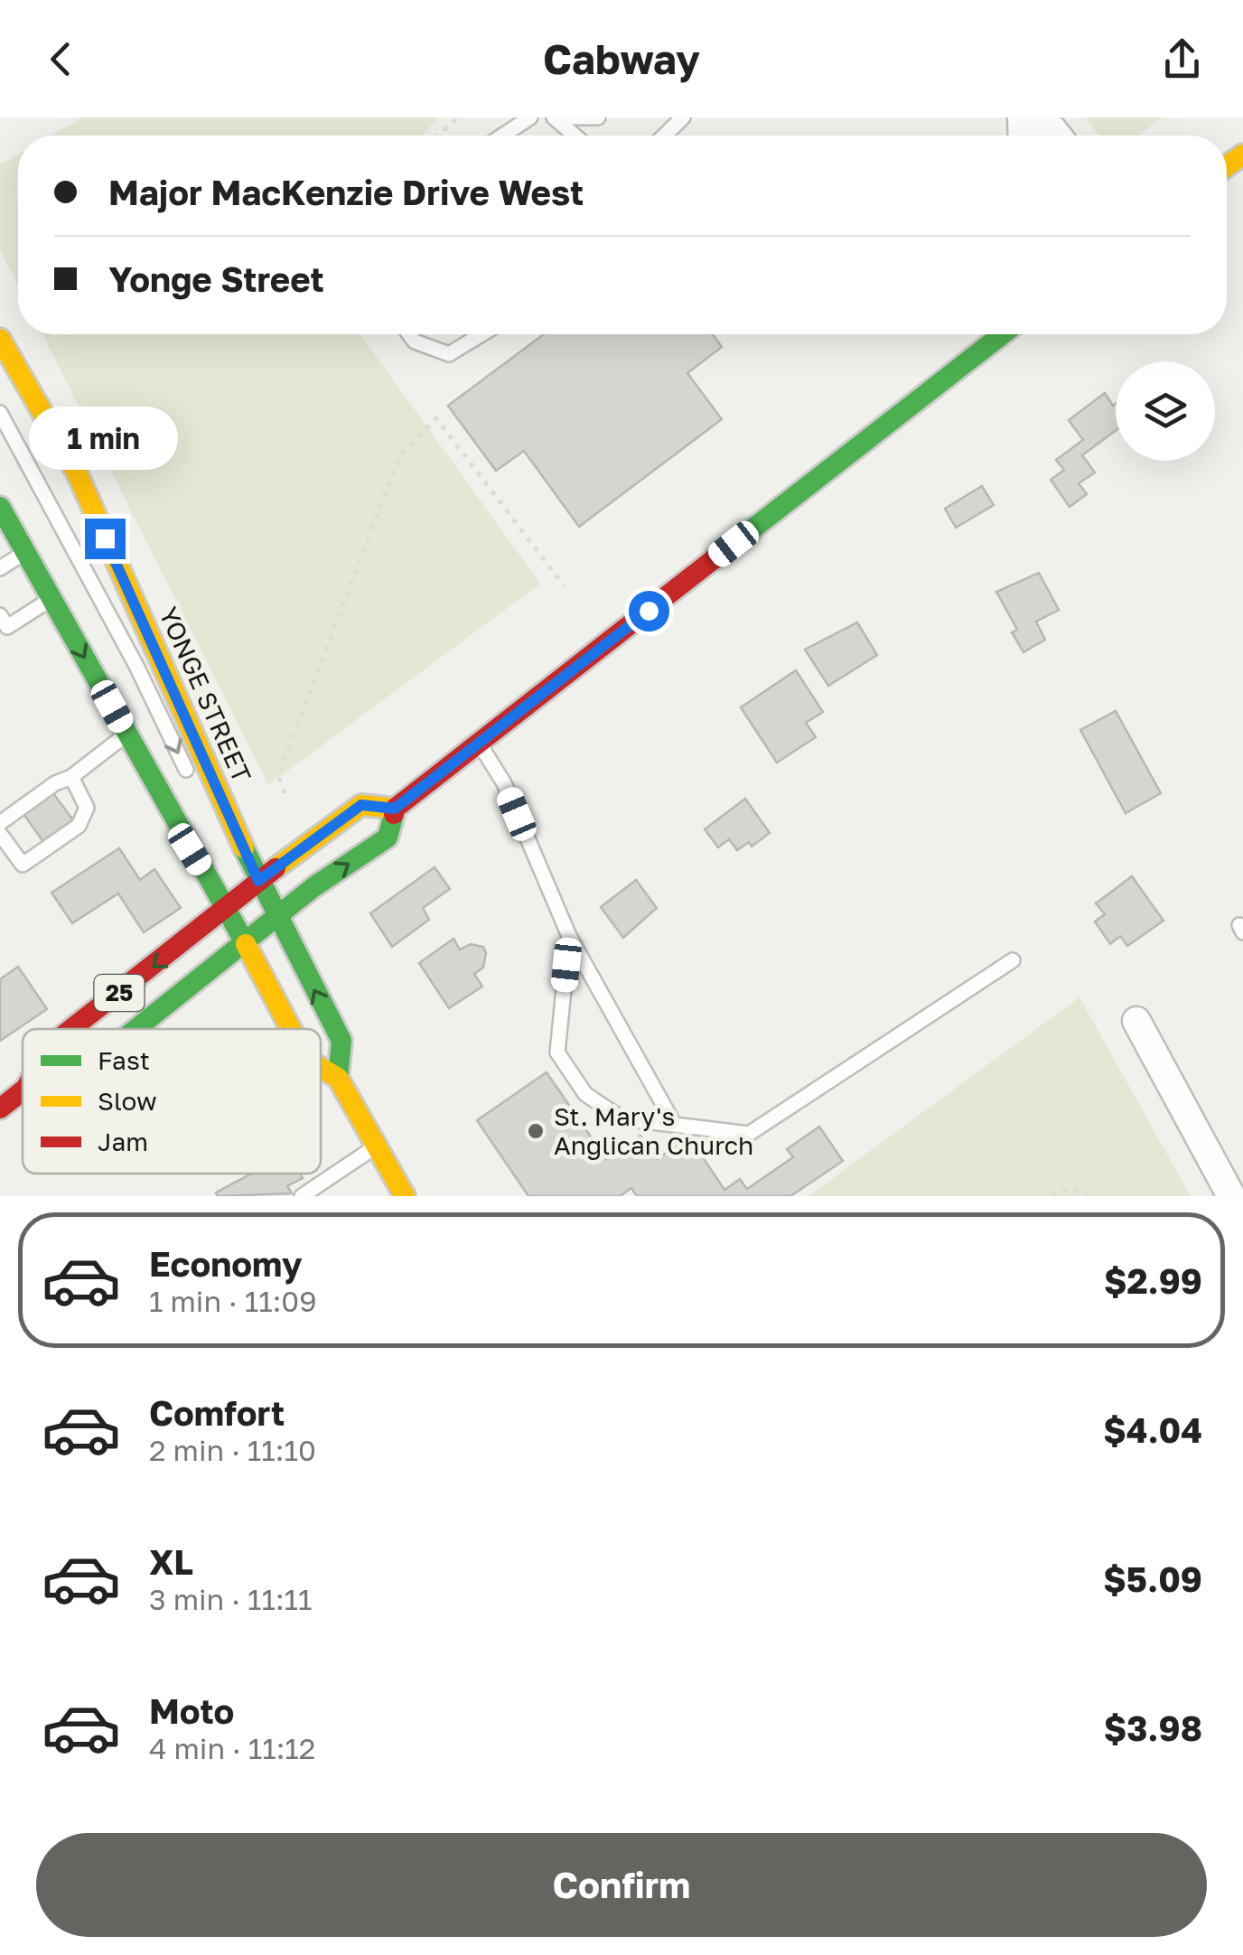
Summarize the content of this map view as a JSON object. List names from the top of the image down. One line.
{"streets":{"main road":["YONGE STREET","25"]},"crossings":[["YONGE STREET","25"]],"places":["St. Mary's Anglican Church"],"legend":["Fast","Slow","Jam"],"page":{"header":"Cabway","banner":["Major MacKenzie Drive West","Yonge Street"],"bubble":"1 min","list":[{"name":"Economy","note":"1 min · 11:09","value":"$2.99"},{"name":"Comfort","note":"2 min · 11:10","value":"$4.04"},{"name":"XL","note":"3 min · 11:11","value":"$5.09"},{"name":"Moto","note":"4 min · 11:12","value":"$3.98"}],"buttons":"Confirm"}}
